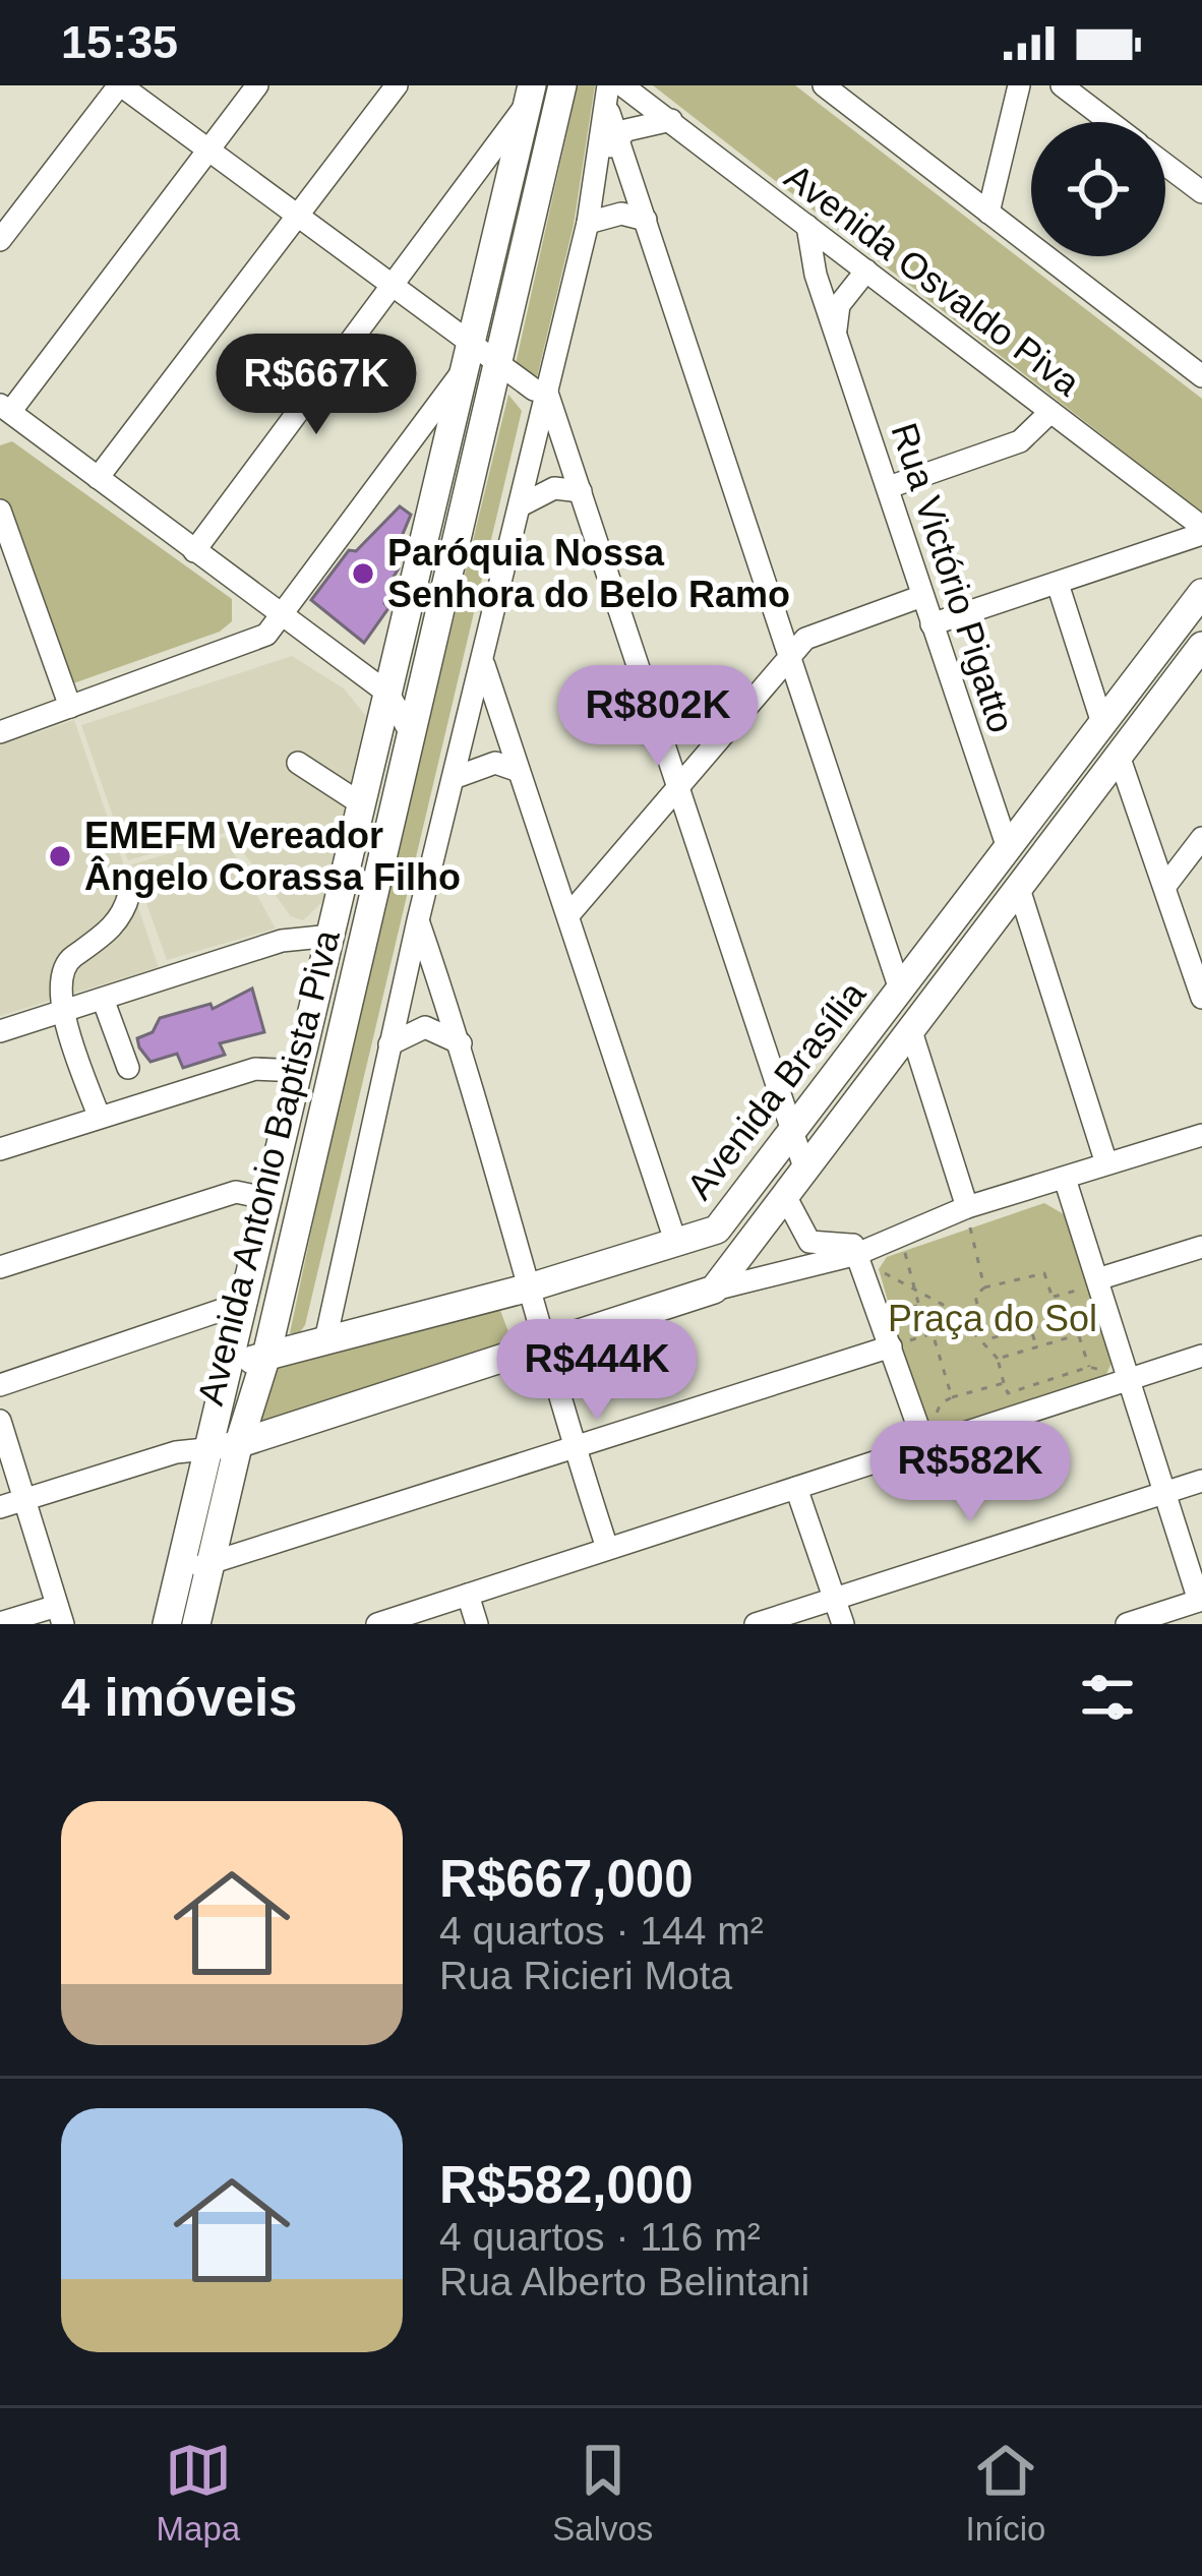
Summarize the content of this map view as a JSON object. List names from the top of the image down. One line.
{"streets":{"main road":["Avenida Brasília","Avenida Antonio Baptista Piva"],"street":["Avenida Osvaldo Piva","Rua Victório Pigatto"]},"crossings":[["Avenida Osvaldo Piva","Rua Victório Pigatto"],["Rua Victório Pigatto","Avenida Brasília"],["Avenida Brasília","Avenida Antonio Baptista Piva"]],"parks":["Praça do Sol"],"places":["Paróquia Nossa Senhora do Belo Ramo","EMEFM Vereador Ângelo Corassa Filho"],"page":{"status":"15:35","price":["R$667K","R$802K","R$444K","R$582K"],"heading":"4 imóveis","list":[{"name":"R$667,000","note":"4 quartos · 144 m² · Rua Ricieri Mota"},{"name":"R$582,000","note":"4 quartos · 116 m² · Rua Alberto Belintani"}],"tabs":["Mapa","Salvos","Início"]}}
